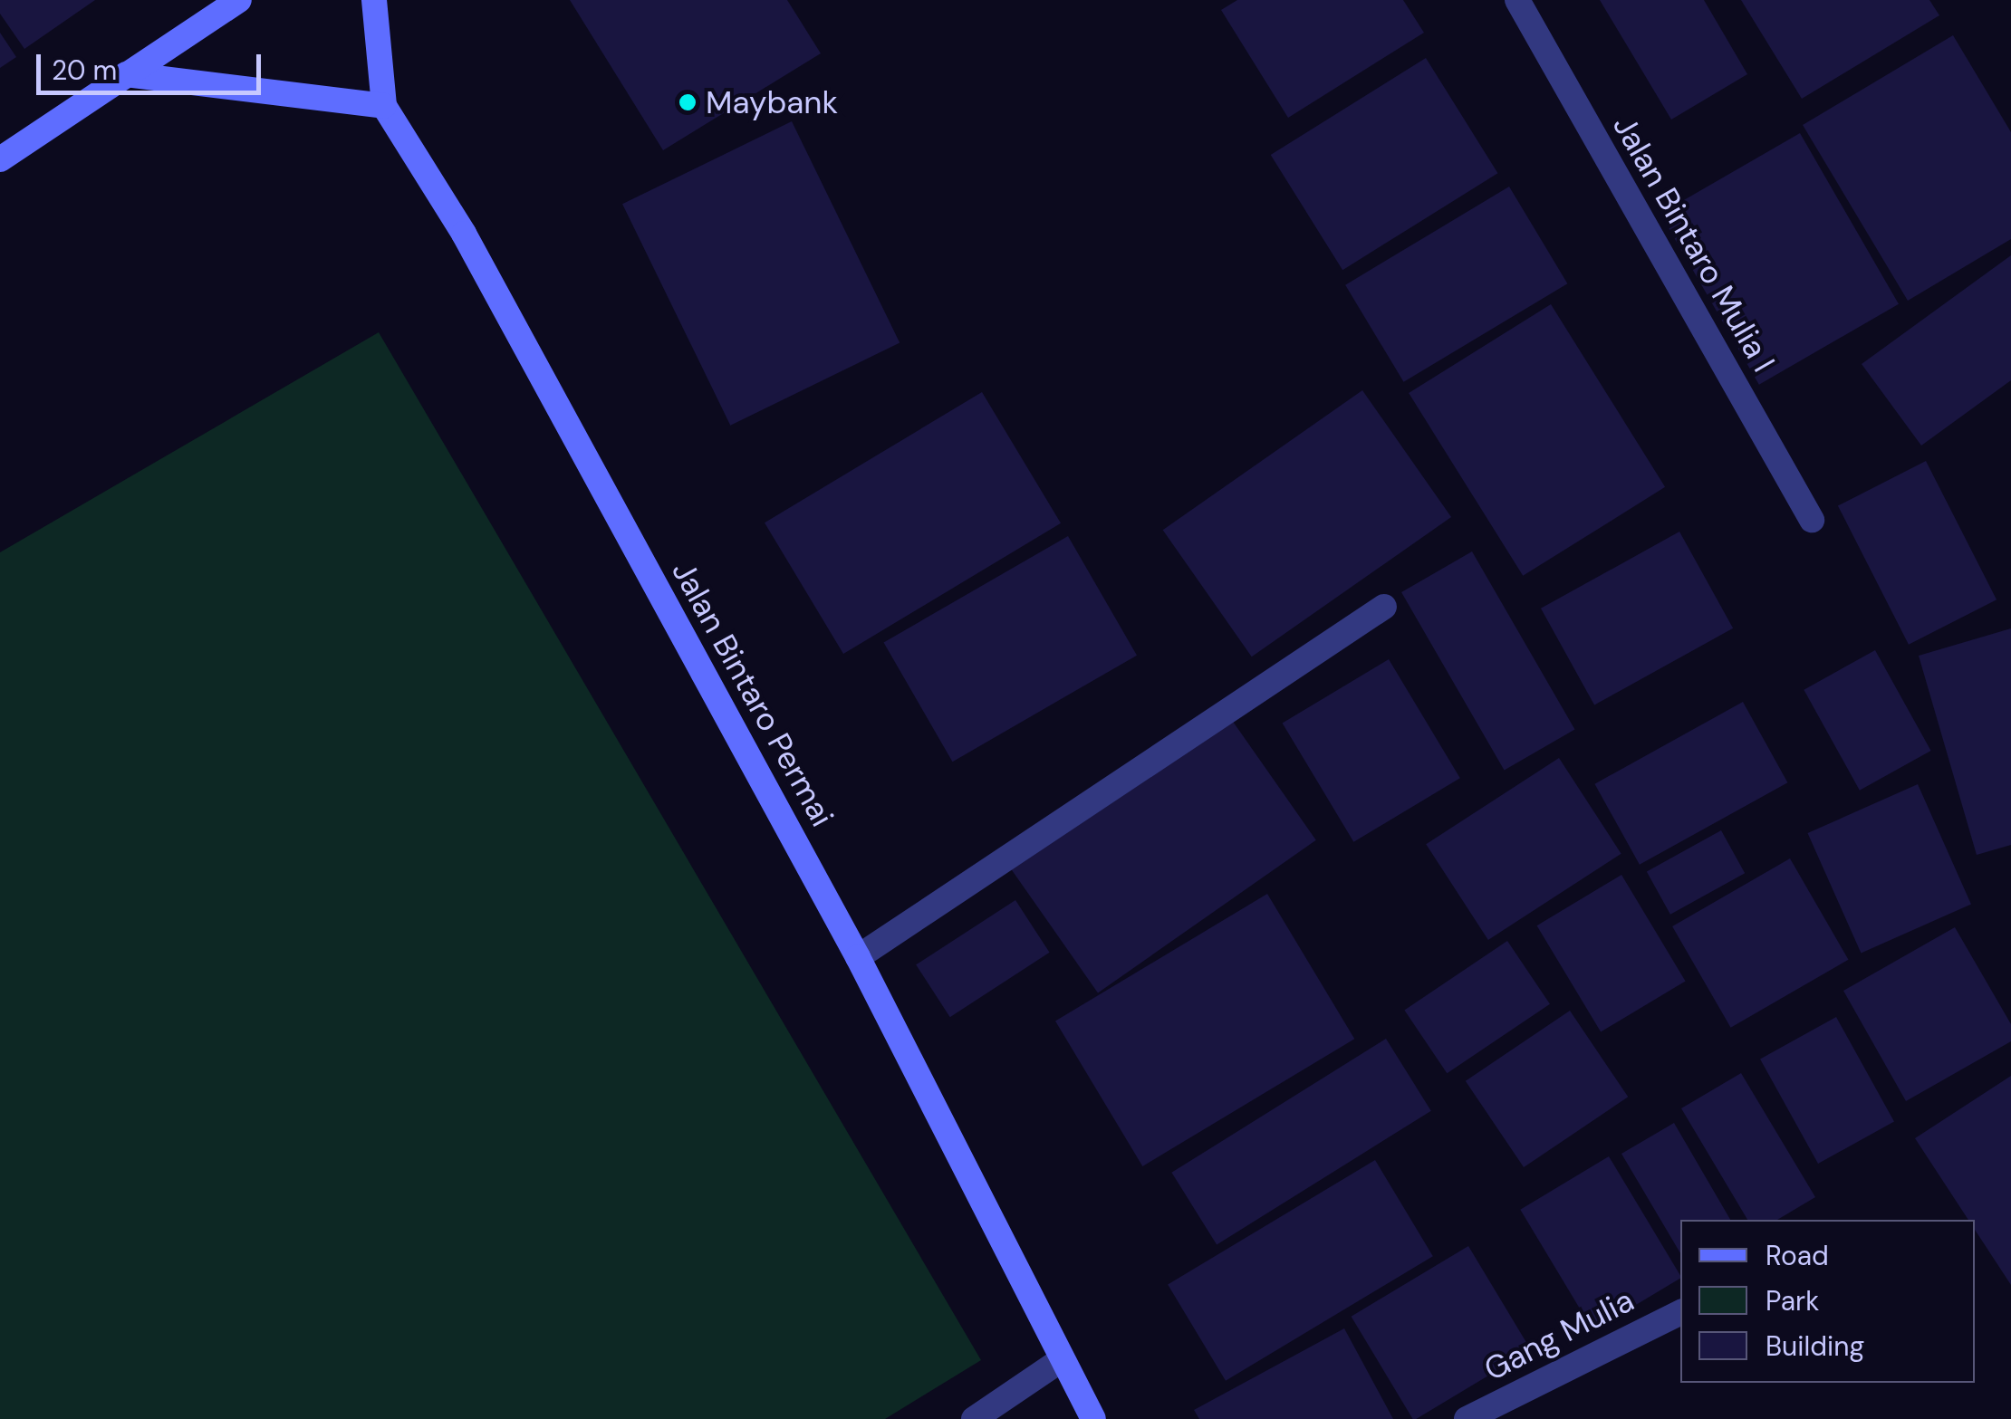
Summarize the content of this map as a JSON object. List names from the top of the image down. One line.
{"streets":{"main road":["Jalan Bintaro Permai"],"street":["Jalan Bintaro Mulia I","Gang Mulia"]},"places":["Maybank"],"legend":["Road","Park","Building"],"scale_bar":"20 m"}
